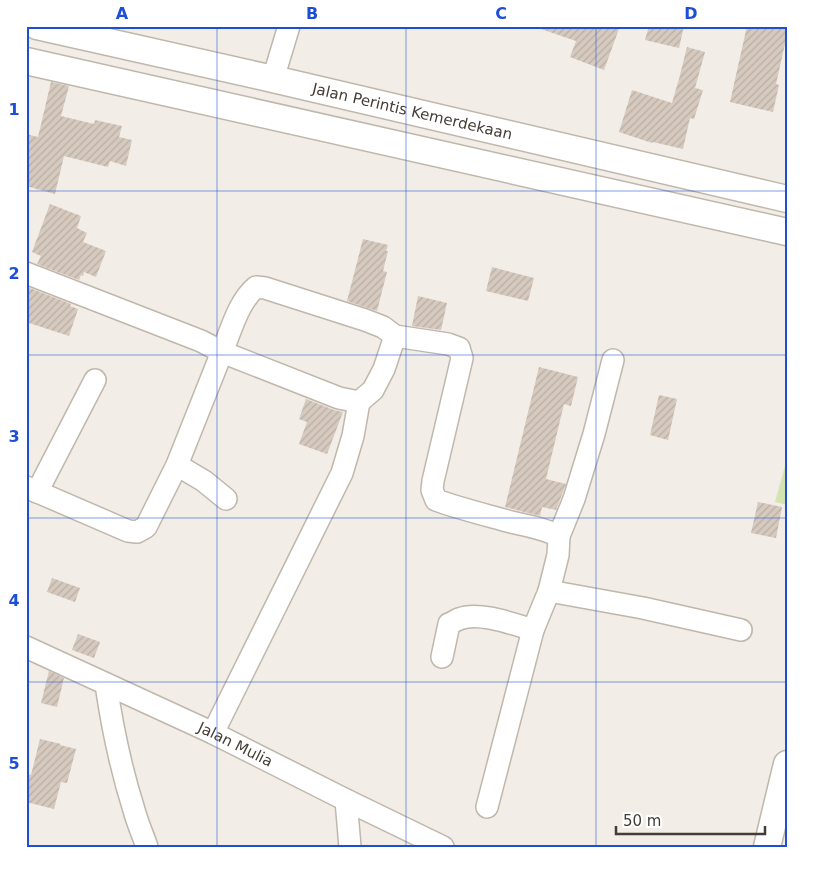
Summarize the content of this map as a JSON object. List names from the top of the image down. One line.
{"streets":{"street":["Jalan Perintis Kemerdekaan","Jalan Mulia"]},"scale_bar":"50 m","grid":{"columns":["A","B","C","D"],"rows":["1","2","3","4","5"]}}
